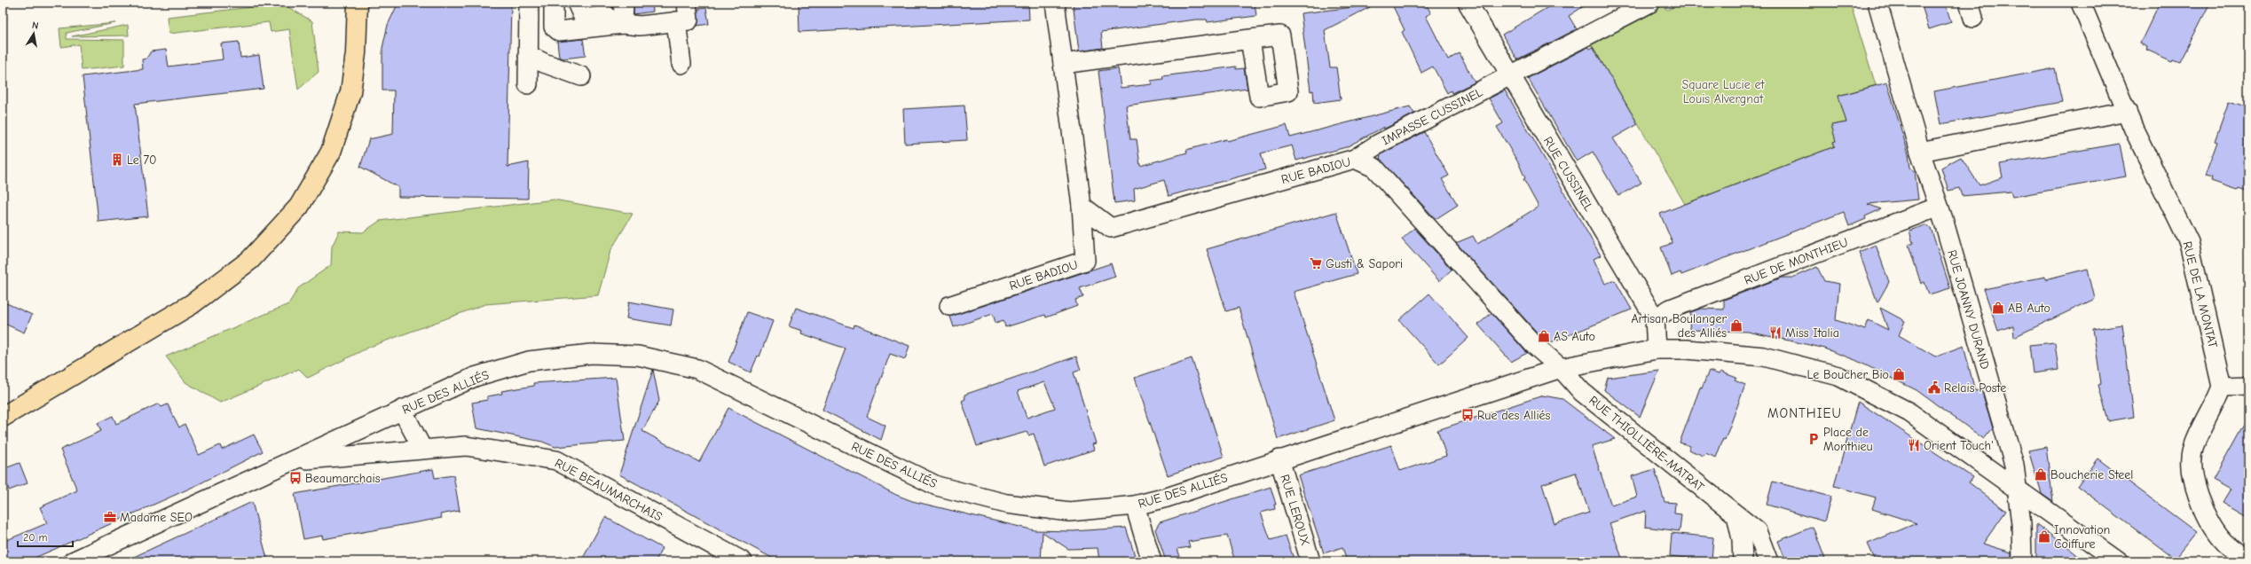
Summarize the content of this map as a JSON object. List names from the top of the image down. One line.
{"streets":{"street":["IMPASSE CUSSINEL","RUE BADIOU","RUE CUSSINEL","RUE DE MONTHIEU","RUE DE LA MONTAT","RUE JOANNY DURAND","RUE DES ALLIÉS","RUE THIOLLIÈRE-MATRAT","RUE BEAUMARCHAIS","RUE LEROUX"]},"crossings":[["IMPASSE CUSSINEL","RUE BADIOU"],["IMPASSE CUSSINEL","RUE CUSSINEL"],["RUE BADIOU","RUE DES ALLIÉS"],["RUE BADIOU","RUE THIOLLIÈRE-MATRAT"],["RUE CUSSINEL","RUE DE MONTHIEU"],["RUE CUSSINEL","RUE DES ALLIÉS"],["RUE DE MONTHIEU","RUE JOANNY DURAND"],["RUE JOANNY DURAND","RUE DES ALLIÉS"],["RUE DES ALLIÉS","RUE THIOLLIÈRE-MATRAT"],["RUE DES ALLIÉS","RUE BEAUMARCHAIS"],["RUE DES ALLIÉS","RUE LEROUX"]],"districts":["MONTHIEU"],"parks":["Square Lucie et Louis Alvergnat"],"places":{"building":["Le 70"],"supermarket":["Gusti & Sapori"],"shop":["AB Auto","Artisan Boulanger des Alliés","AS Auto","Le Boucher Bio","Boucherie Steel","Innovation Coiffure"],"restaurant":["Miss Italia","Orient Touch'"],"public building":["Relais Poste"],"bus stop":["Rue des Alliés","Beaumarchais"],"parking":["Place de Monthieu"],"office":["Madame SEO"]},"scale_bar":"20 m","north":"top"}
